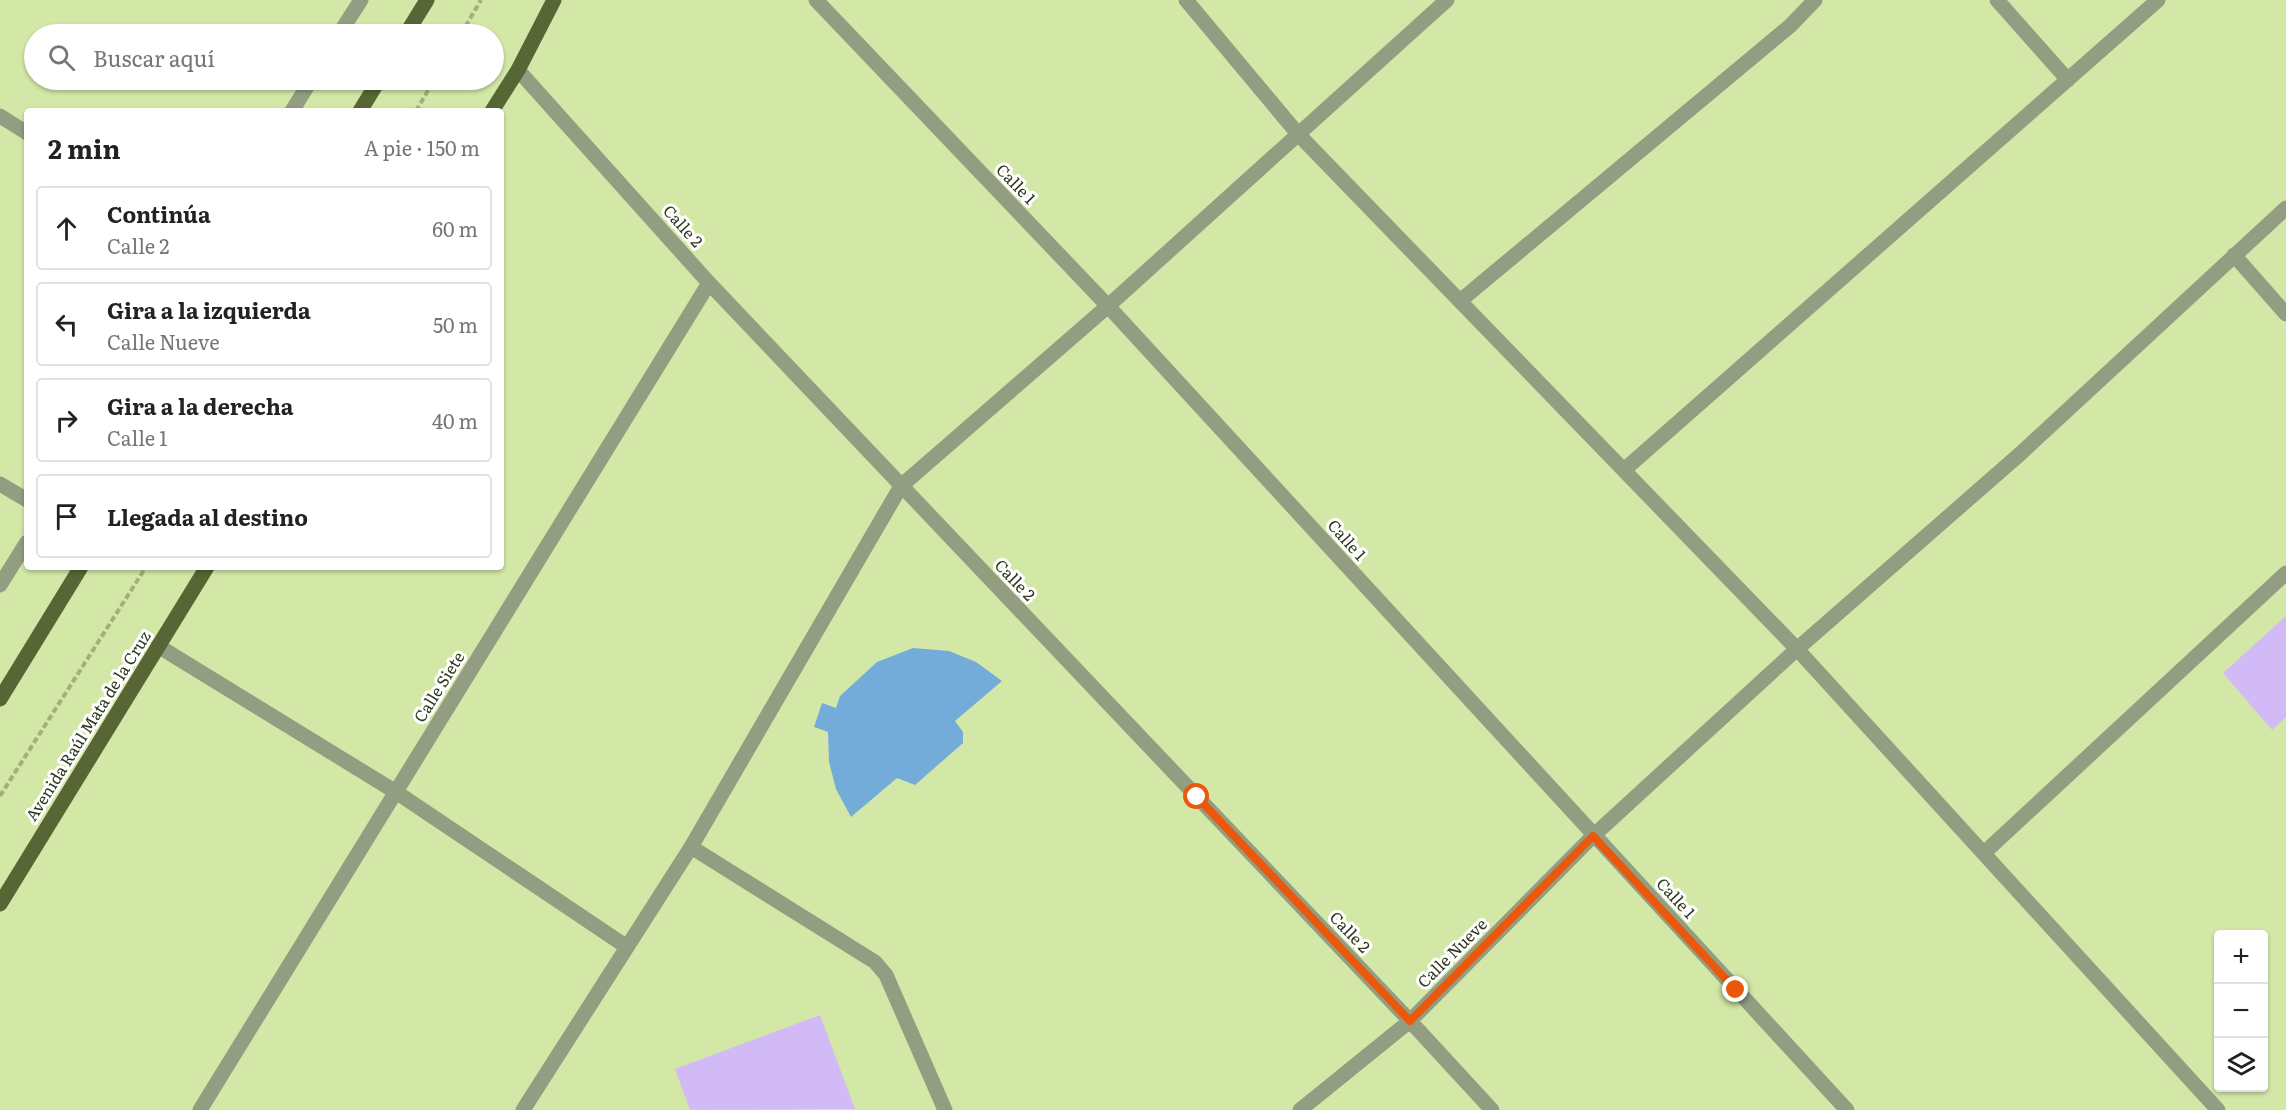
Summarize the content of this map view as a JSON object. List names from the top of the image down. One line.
{"streets":{"main road":["Avenida Raúl Mata de la Cruz"],"street":["Calle 1","Calle 2","Calle Siete","Calle Nueve"]},"crossings":[["Calle 1","Calle Nueve"],["Calle 2","Calle Siete"],["Calle 2","Calle Nueve"]],"page":{"search":"Buscar aquí","heading":["2 min","A pie · 150 m"],"list":[["Continúa","Calle 2","60 m"],["Gira a la izquierda","Calle Nueve","50 m"],["Gira a la derecha","Calle 1","40 m"],"Llegada al destino"],"map_buttons":["+","−"]}}
